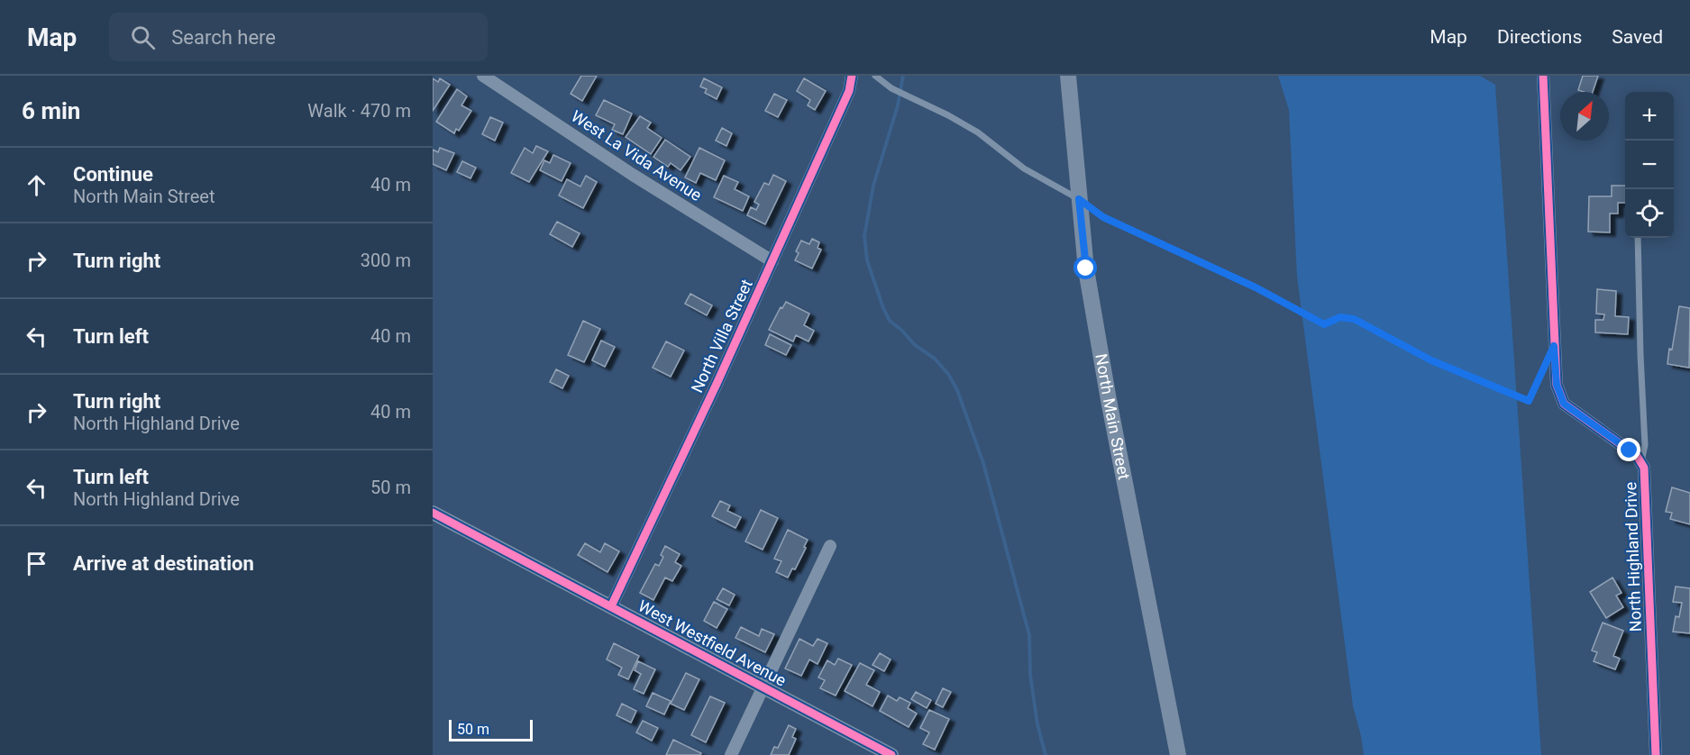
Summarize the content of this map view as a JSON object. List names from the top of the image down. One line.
{"streets":{"main road":["North Main Street"],"street":["West La Vida Avenue","North Villa Street","North Highland Drive","West Westfield Avenue"]},"crossings":[["West La Vida Avenue","North Villa Street"],["North Villa Street","West Westfield Avenue"]],"scale_bar":"50 m","north":"top right","page":{"header":"Map","search":"Search here","nav":["Map","Directions","Saved"],"heading":["6 min","Walk · 470 m"],"map_buttons":["+","−"],"list":[["Continue","North Main Street","40 m"],["Turn right","300 m"],["Turn left","40 m"],["Turn right","North Highland Drive","40 m"],["Turn left","North Highland Drive","50 m"],"Arrive at destination"],"scale":"50 m"}}
